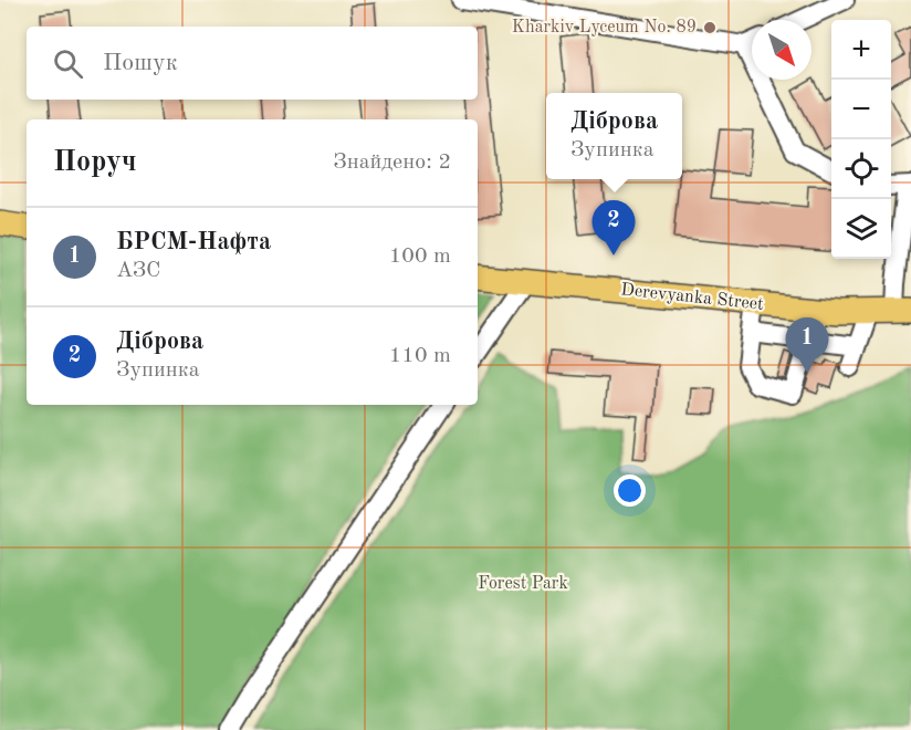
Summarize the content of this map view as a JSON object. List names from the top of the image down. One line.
{"streets":{"main road":["Derevyanka Street"]},"parks":["Forest Park"],"places":["Kharkiv Lyceum No. 89"],"north":"bottom right","page":{"map_buttons":["+","−"],"search":"Пошук","popup":["Діброва","Зупинка"],"heading":["Поруч","Знайдено: 2"],"pins":["2","1"],"list":[{"mark":"1","name":"БРСМ-Нафта","note":"АЗС","value":"100 m"},{"mark":"2","name":"Діброва","note":"Зупинка","value":"110 m"}]}}
